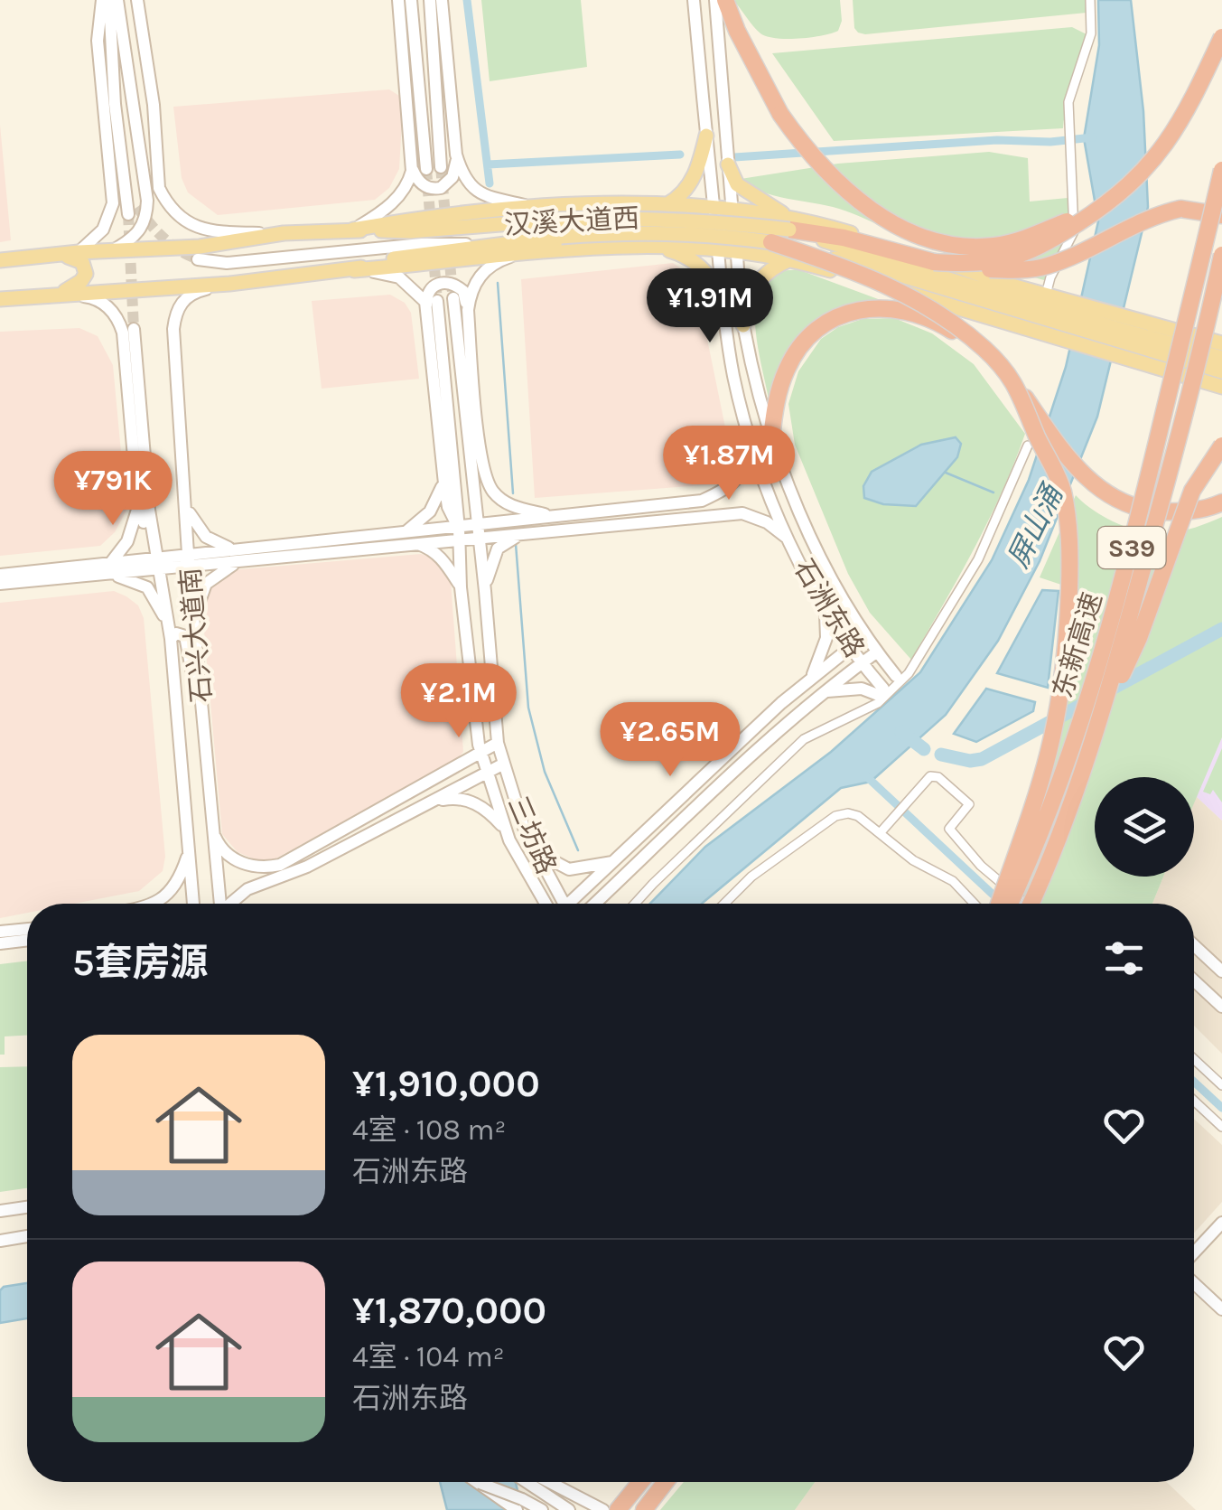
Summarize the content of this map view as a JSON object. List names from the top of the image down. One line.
{"streets":{"highway":["S39","东新高速"],"main road":["汉溪大道西","石洲东路","石兴大道南","三坊路"]},"crossings":[["汉溪大道西","石兴大道南"],["汉溪大道西","三坊路"],["石兴大道南","三坊路"]],"water":["屏山涌"],"page":{"price":["¥1.91M","¥1.87M","¥791K","¥2.1M","¥2.65M"],"heading":"5套房源","list":[{"name":"¥1,910,000","note":"4室 · 108 m² · 石洲东路"},{"name":"¥1,870,000","note":"4室 · 104 m² · 石洲东路"}]}}
